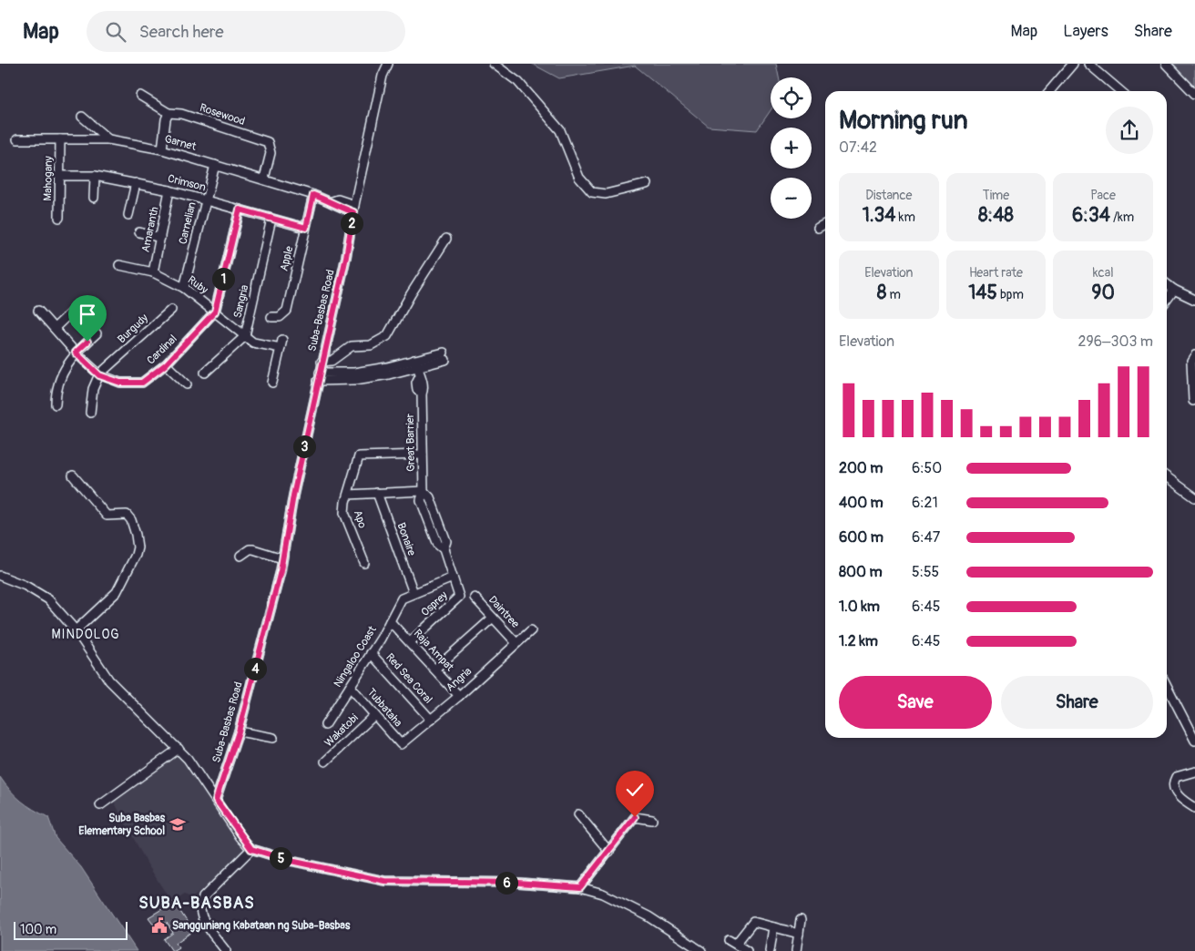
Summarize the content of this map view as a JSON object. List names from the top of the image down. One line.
{"streets":{"street":["Rosewood","Garnet","Mahogany","Crimson","Carnelian","Amaranth","Apple","Ruby","Sangria","Suba-Basbas Road","Burgudy","Cardinal","Great Barrier","Apo","Bonaire","Osprey","Daintree","Raja Ampat","Ningaloo Coast","Red Sea Coral","Angria","Tubbataha","Wakatobi"]},"crossings":[["Rosewood","Garnet"],["Garnet","Mahogany"],["Garnet","Carnelian"],["Garnet","Apple"],["Garnet","Suba-Basbas Road"],["Mahogany","Crimson"],["Crimson","Carnelian"],["Crimson","Amaranth"],["Crimson","Apple"],["Crimson","Sangria"],["Crimson","Cardinal"],["Carnelian","Ruby"],["Amaranth","Ruby"],["Ruby","Sangria"],["Ruby","Cardinal"],["Burgudy","Cardinal"],["Great Barrier","Apo"],["Great Barrier","Osprey"],["Bonaire","Ningaloo Coast"],["Osprey","Raja Ampat"],["Daintree","Angria"],["Raja Ampat","Ningaloo Coast"],["Raja Ampat","Angria"],["Ningaloo Coast","Red Sea Coral"],["Ningaloo Coast","Tubbataha"],["Red Sea Coral","Angria"],["Angria","Tubbataha"],["Tubbataha","Wakatobi"]],"districts":["MINDOLOG","SUBA-BASBAS"],"places":{"school or university":["Suba Basbas Elementary School"],"public building":["Sangguniang Kabataan ng Suba-Basbas"]},"scale_bar":"100 m","page":{"header":"Map","search":"Search here","nav":["Map","Layers","Share"],"map_buttons":["+","−"],"heading":["Morning run","07:42"],"stats":[["Distance","1.34 km"],["Time","8:48"],["Pace","6:34 /km"],["Elevation","8 m"],["Heart rate","145 bpm"],["kcal","90"]],"pins":["2","1","3","4","5","6"],"chart":["Elevation","296–303 m"],"list":[{"name":"200 m","note":"6:50"},{"name":"400 m","note":"6:21"},{"name":"600 m","note":"6:47"},{"name":"800 m","note":"5:55"},{"name":"1.0 km","note":"6:45"},{"name":"1.2 km","note":"6:45"}],"buttons":["Save","Share"],"scale":"100 m"}}
